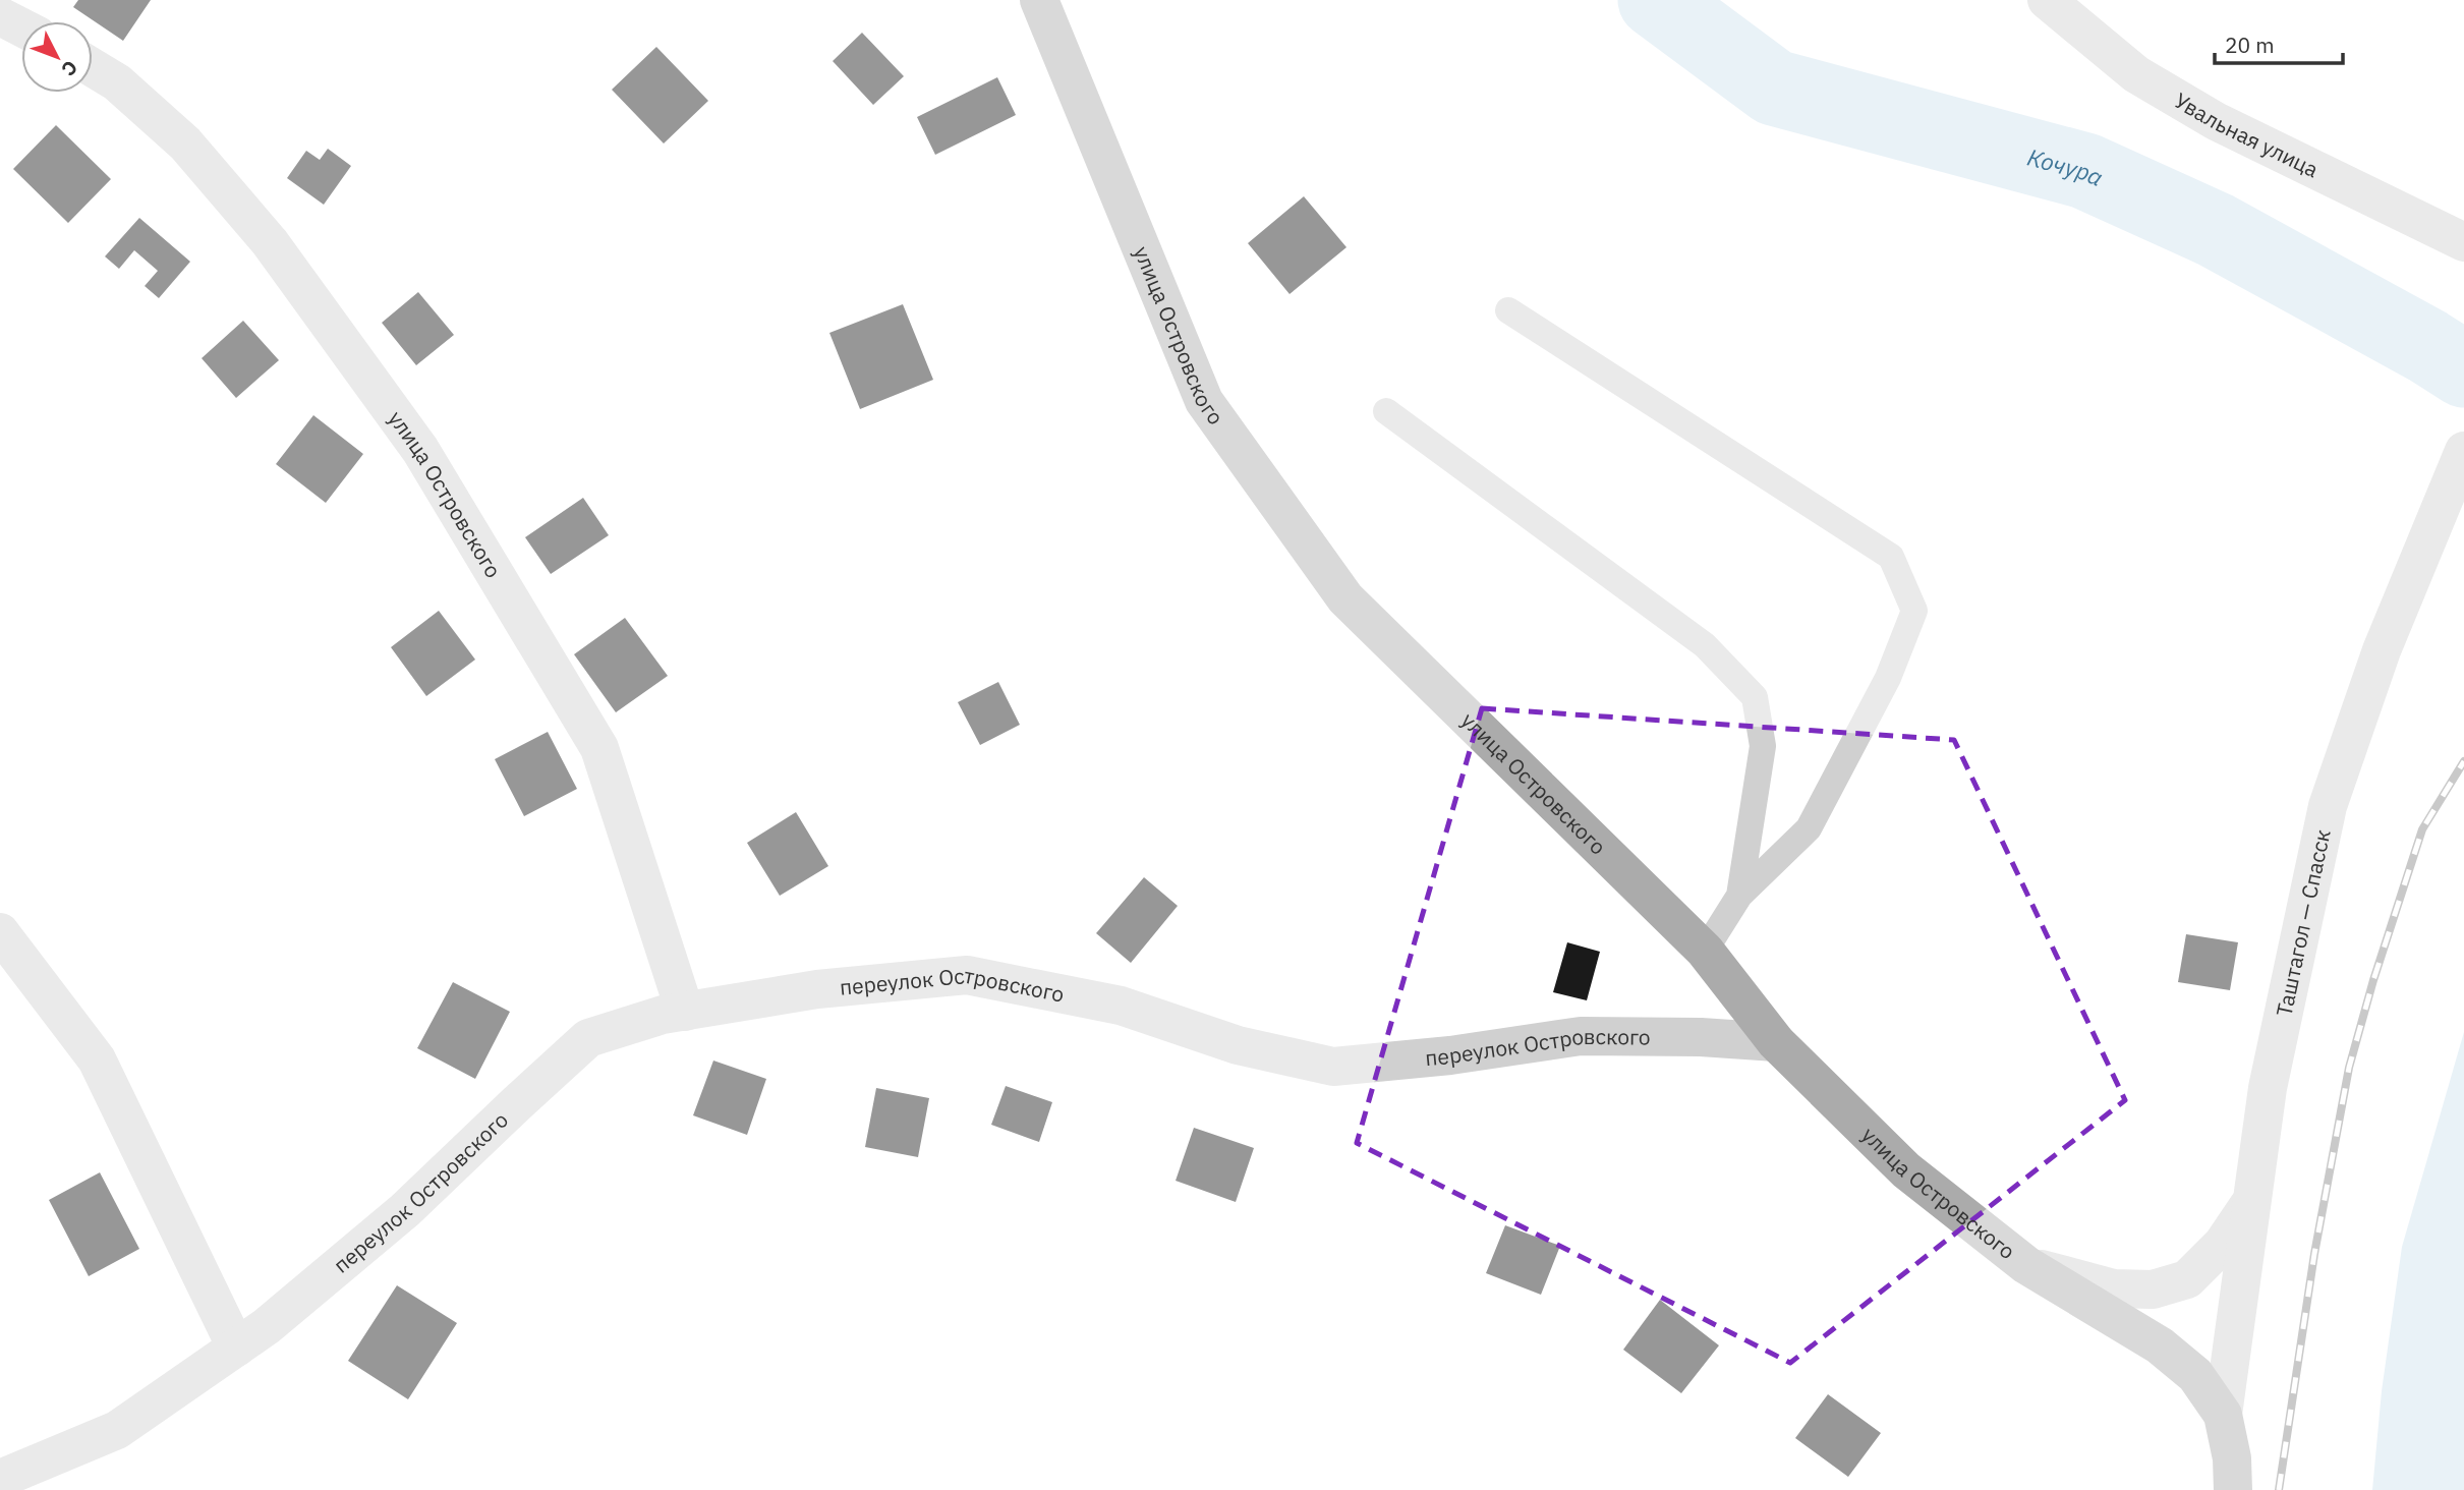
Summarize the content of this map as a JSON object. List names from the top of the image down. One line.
{"streets":{"main road":["улица Островского"],"street":["Увальная улица","Таштагол — Спасск","переулок Островского"]},"crossings":[["улица Островского","Таштагол — Спасск"],["улица Островского","переулок Островского"]],"water":["Кочура"],"scale_bar":"20 m","north":"bottom right"}
